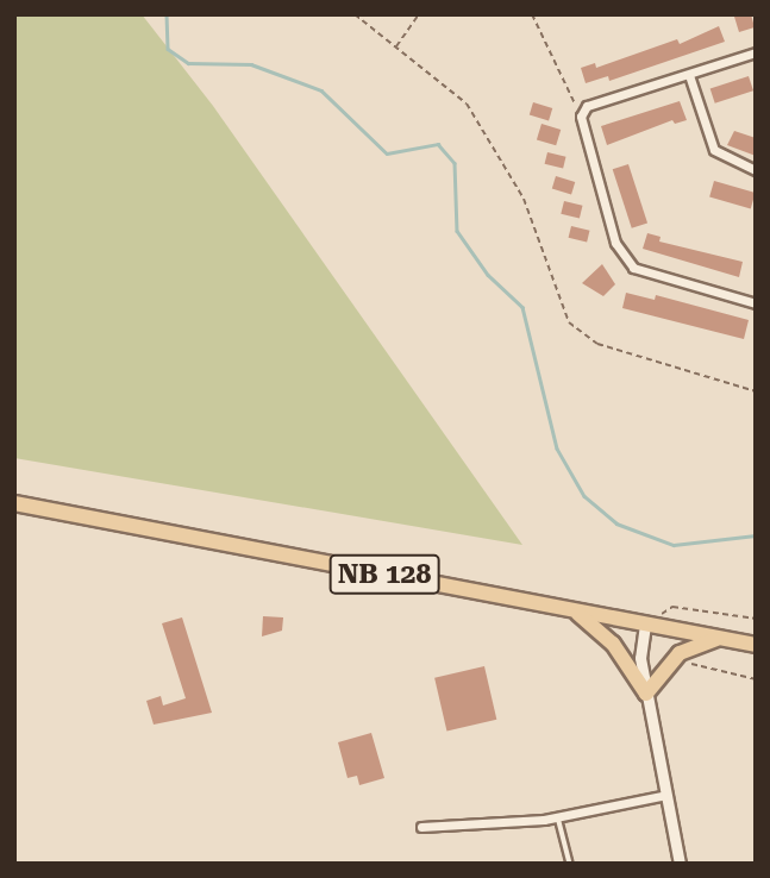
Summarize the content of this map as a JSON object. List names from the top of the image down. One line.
{"streets":{"main road":["NB 128"]}}
